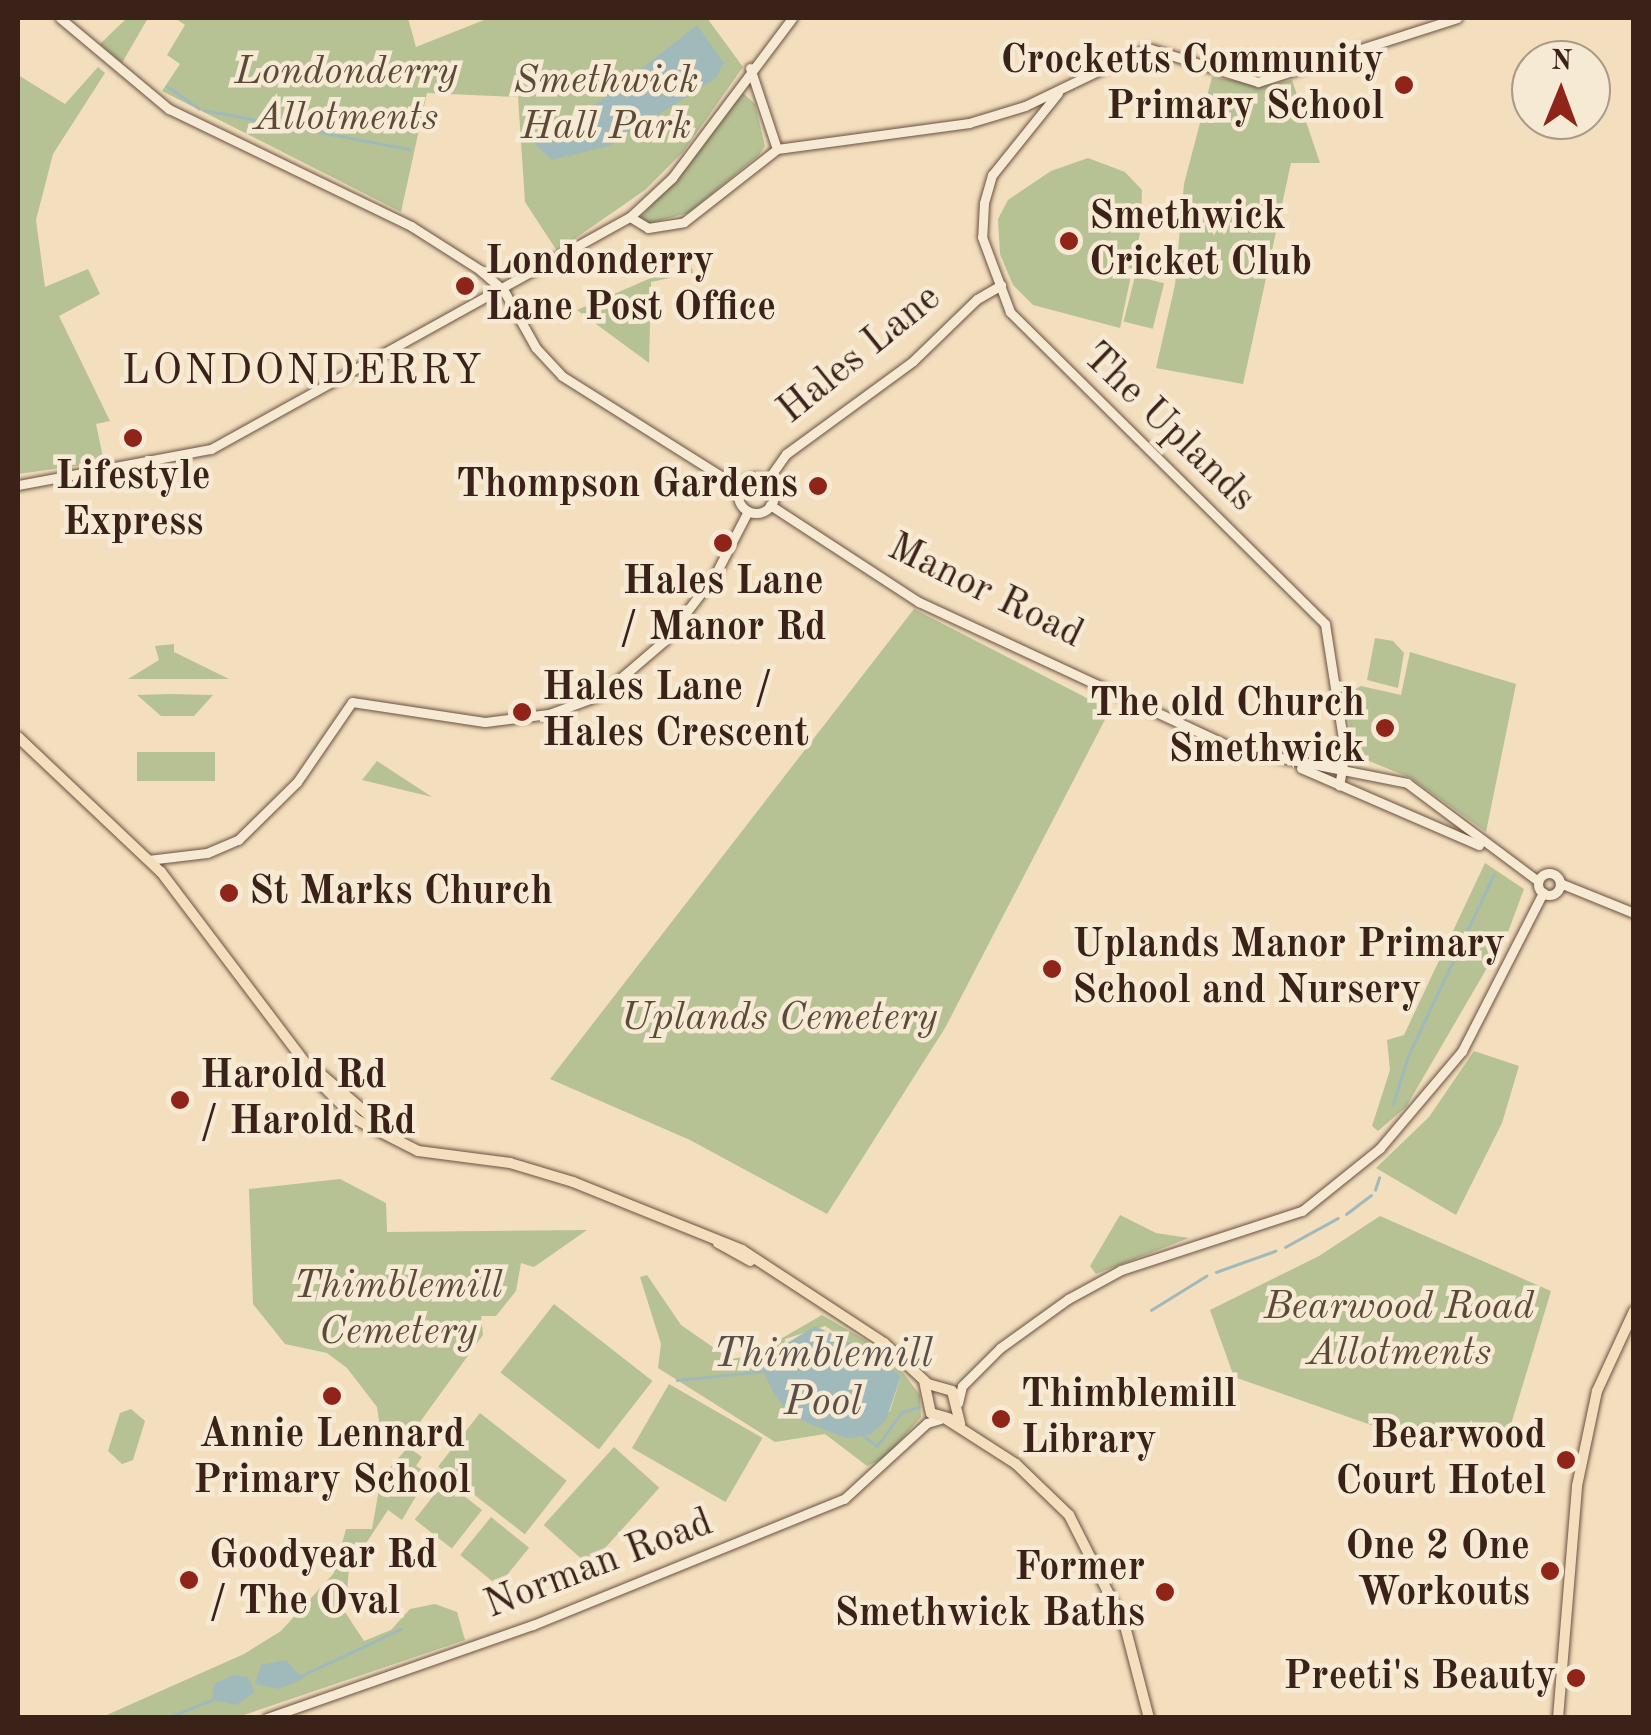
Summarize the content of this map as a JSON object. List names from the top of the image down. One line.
{"streets":{"street":["Hales Lane","The Uplands","Manor Road","Norman Road"]},"crossings":[["Hales Lane","The Uplands"],["Hales Lane","Manor Road"]],"districts":["LONDONDERRY"],"water":["Thimblemill Pool"],"parks":["Londonderry Allotments","Smethwick Hall Park","Uplands Cemetery","Thimblemill Cemetery","Bearwood Road Allotments"],"places":["Crocketts Community Primary School","Smethwick Cricket Club","Londonderry Lane Post Office","Lifestyle Express","Thompson Gardens","Hales Lane / Manor Rd","Hales Lane / Hales Crescent","The old Church Smethwick","St Marks Church","Uplands Manor Primary School and Nursery","Harold Rd / Harold Rd","Annie Lennard Primary School","Thimblemill Library","Bearwood Court Hotel","One 2 One Workouts","Goodyear Rd / The Oval","Former Smethwick Baths","Preeti's Beauty"],"north":"top"}
